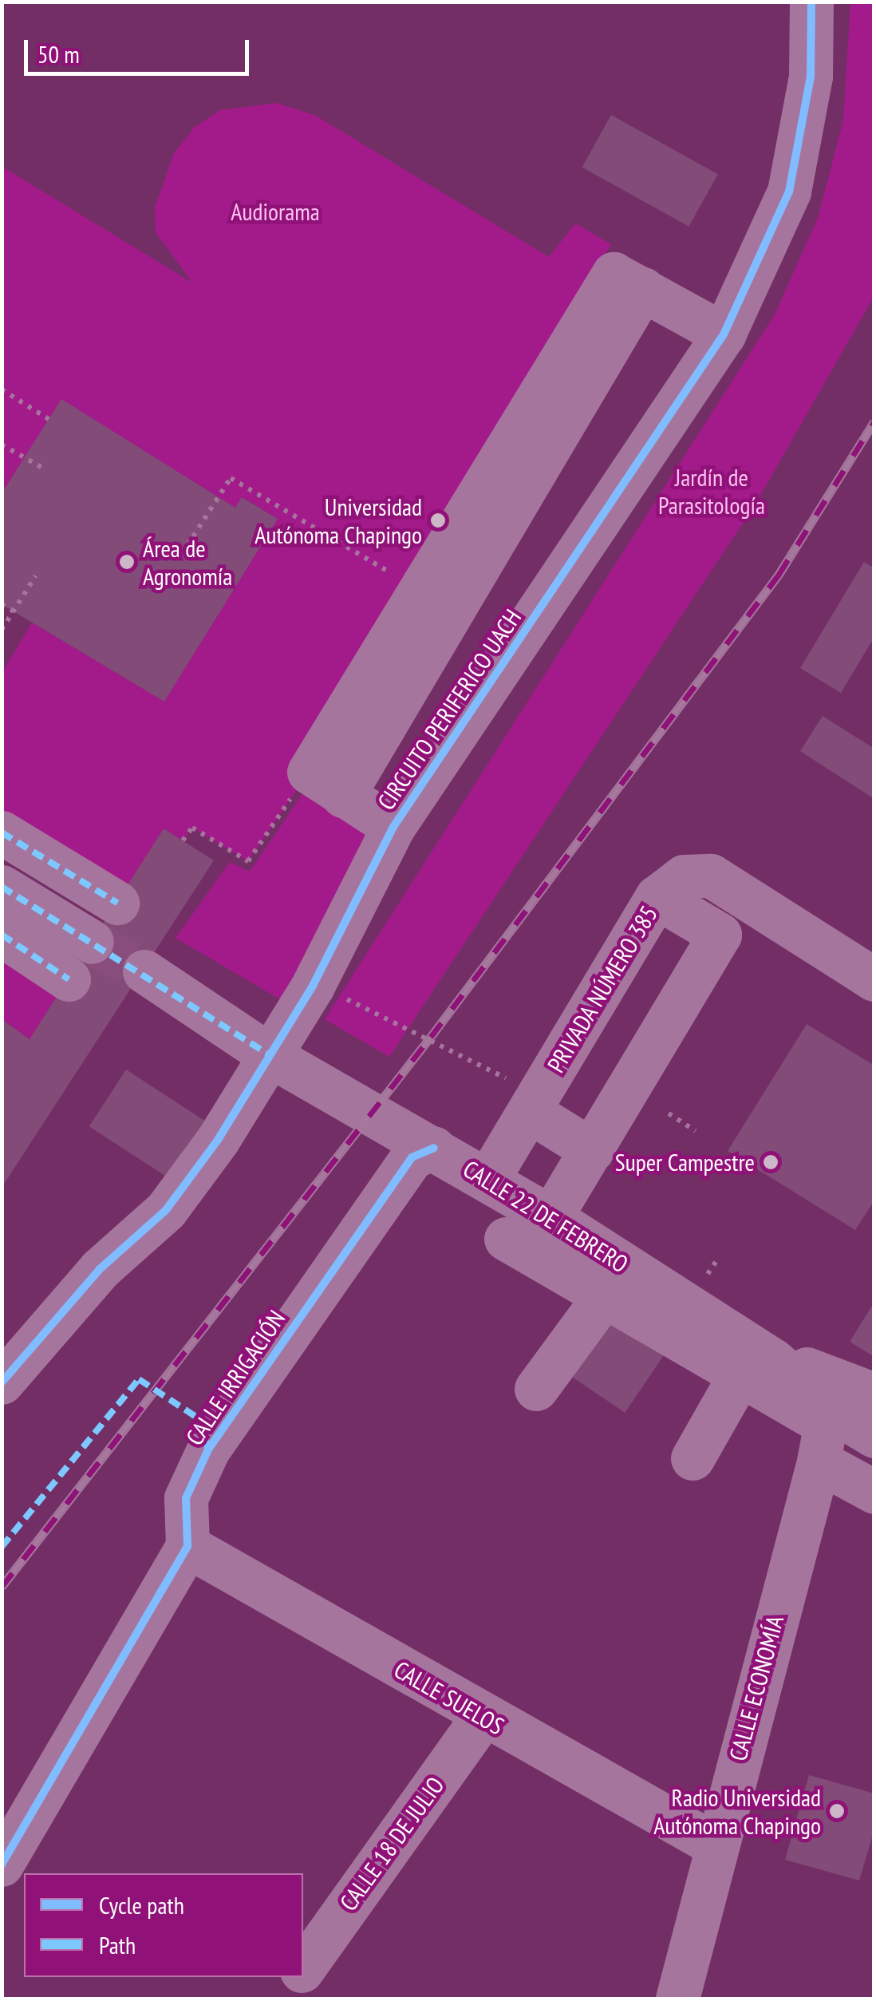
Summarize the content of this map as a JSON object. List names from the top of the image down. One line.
{"streets":{"street":["CIRCUITO PERIFERICO UACH","PRIVADA NÚMERO 385","CALLE 22 DE FEBRERO","CALLE IRRIGACIÓN","CALLE ECONOMÍA","CALLE SUELOS","CALLE 18 DE JULIO"]},"crossings":[["CIRCUITO PERIFERICO UACH","CALLE 22 DE FEBRERO"],["PRIVADA NÚMERO 385","CALLE 22 DE FEBRERO"],["CALLE 22 DE FEBRERO","CALLE IRRIGACIÓN"],["CALLE 22 DE FEBRERO","CALLE ECONOMÍA"],["CALLE IRRIGACIÓN","CALLE SUELOS"],["CALLE ECONOMÍA","CALLE SUELOS"],["CALLE SUELOS","CALLE 18 DE JULIO"]],"parks":["Audiorama","Jardín de Parasitología"],"places":["Universidad Autónoma Chapingo","Área de Agronomía","Super Campestre","Radio Universidad Autónoma Chapingo"],"legend":["Cycle path","Path"],"scale_bar":"50 m"}
